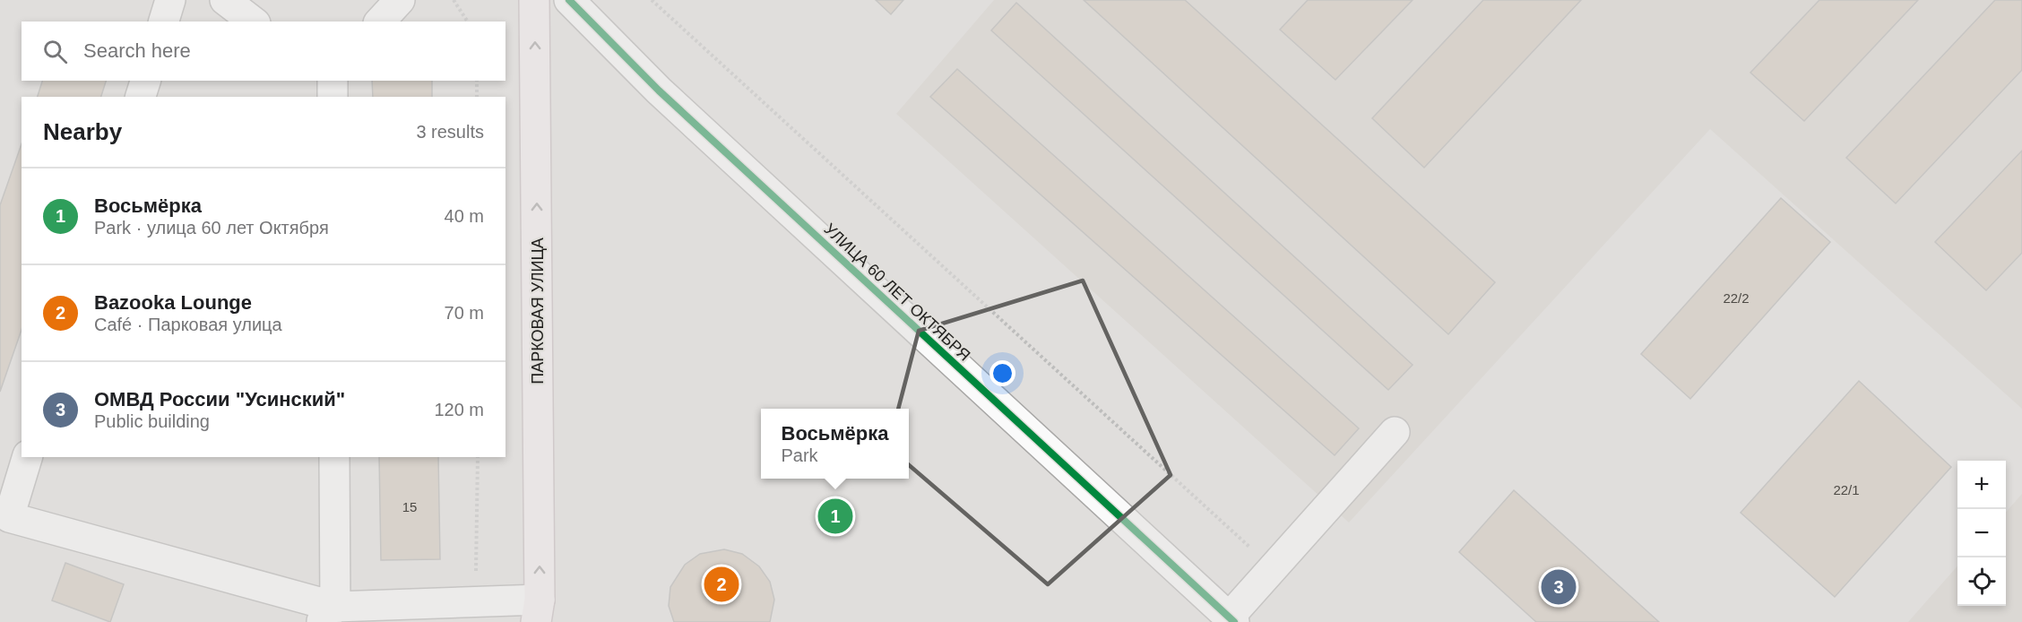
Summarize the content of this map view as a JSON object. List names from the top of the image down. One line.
{"streets":{"main road":["ПАРКОВАЯ УЛИЦА"],"street":["УЛИЦА 60 ЛЕТ ОКТЯБРЯ"]},"one_way":["ПАРКОВАЯ УЛИЦА"],"house_numbers":["22/2","22/1","15"],"page":{"search":"Search here","heading":["Nearby","3 results"],"list":[{"mark":"1","name":"Восьмёрка","note":"Park · улица 60 лет Октября","value":"40 m"},{"mark":"2","name":"Bazooka Lounge","note":"Café · Парковая улица","value":"70 m"},{"mark":"3","name":"ОМВД России \"Усинский\"","note":"Public building","value":"120 m"}],"popup":["Восьмёрка","Park"],"map_buttons":["+","−"],"pins":["1","2","3"]}}
